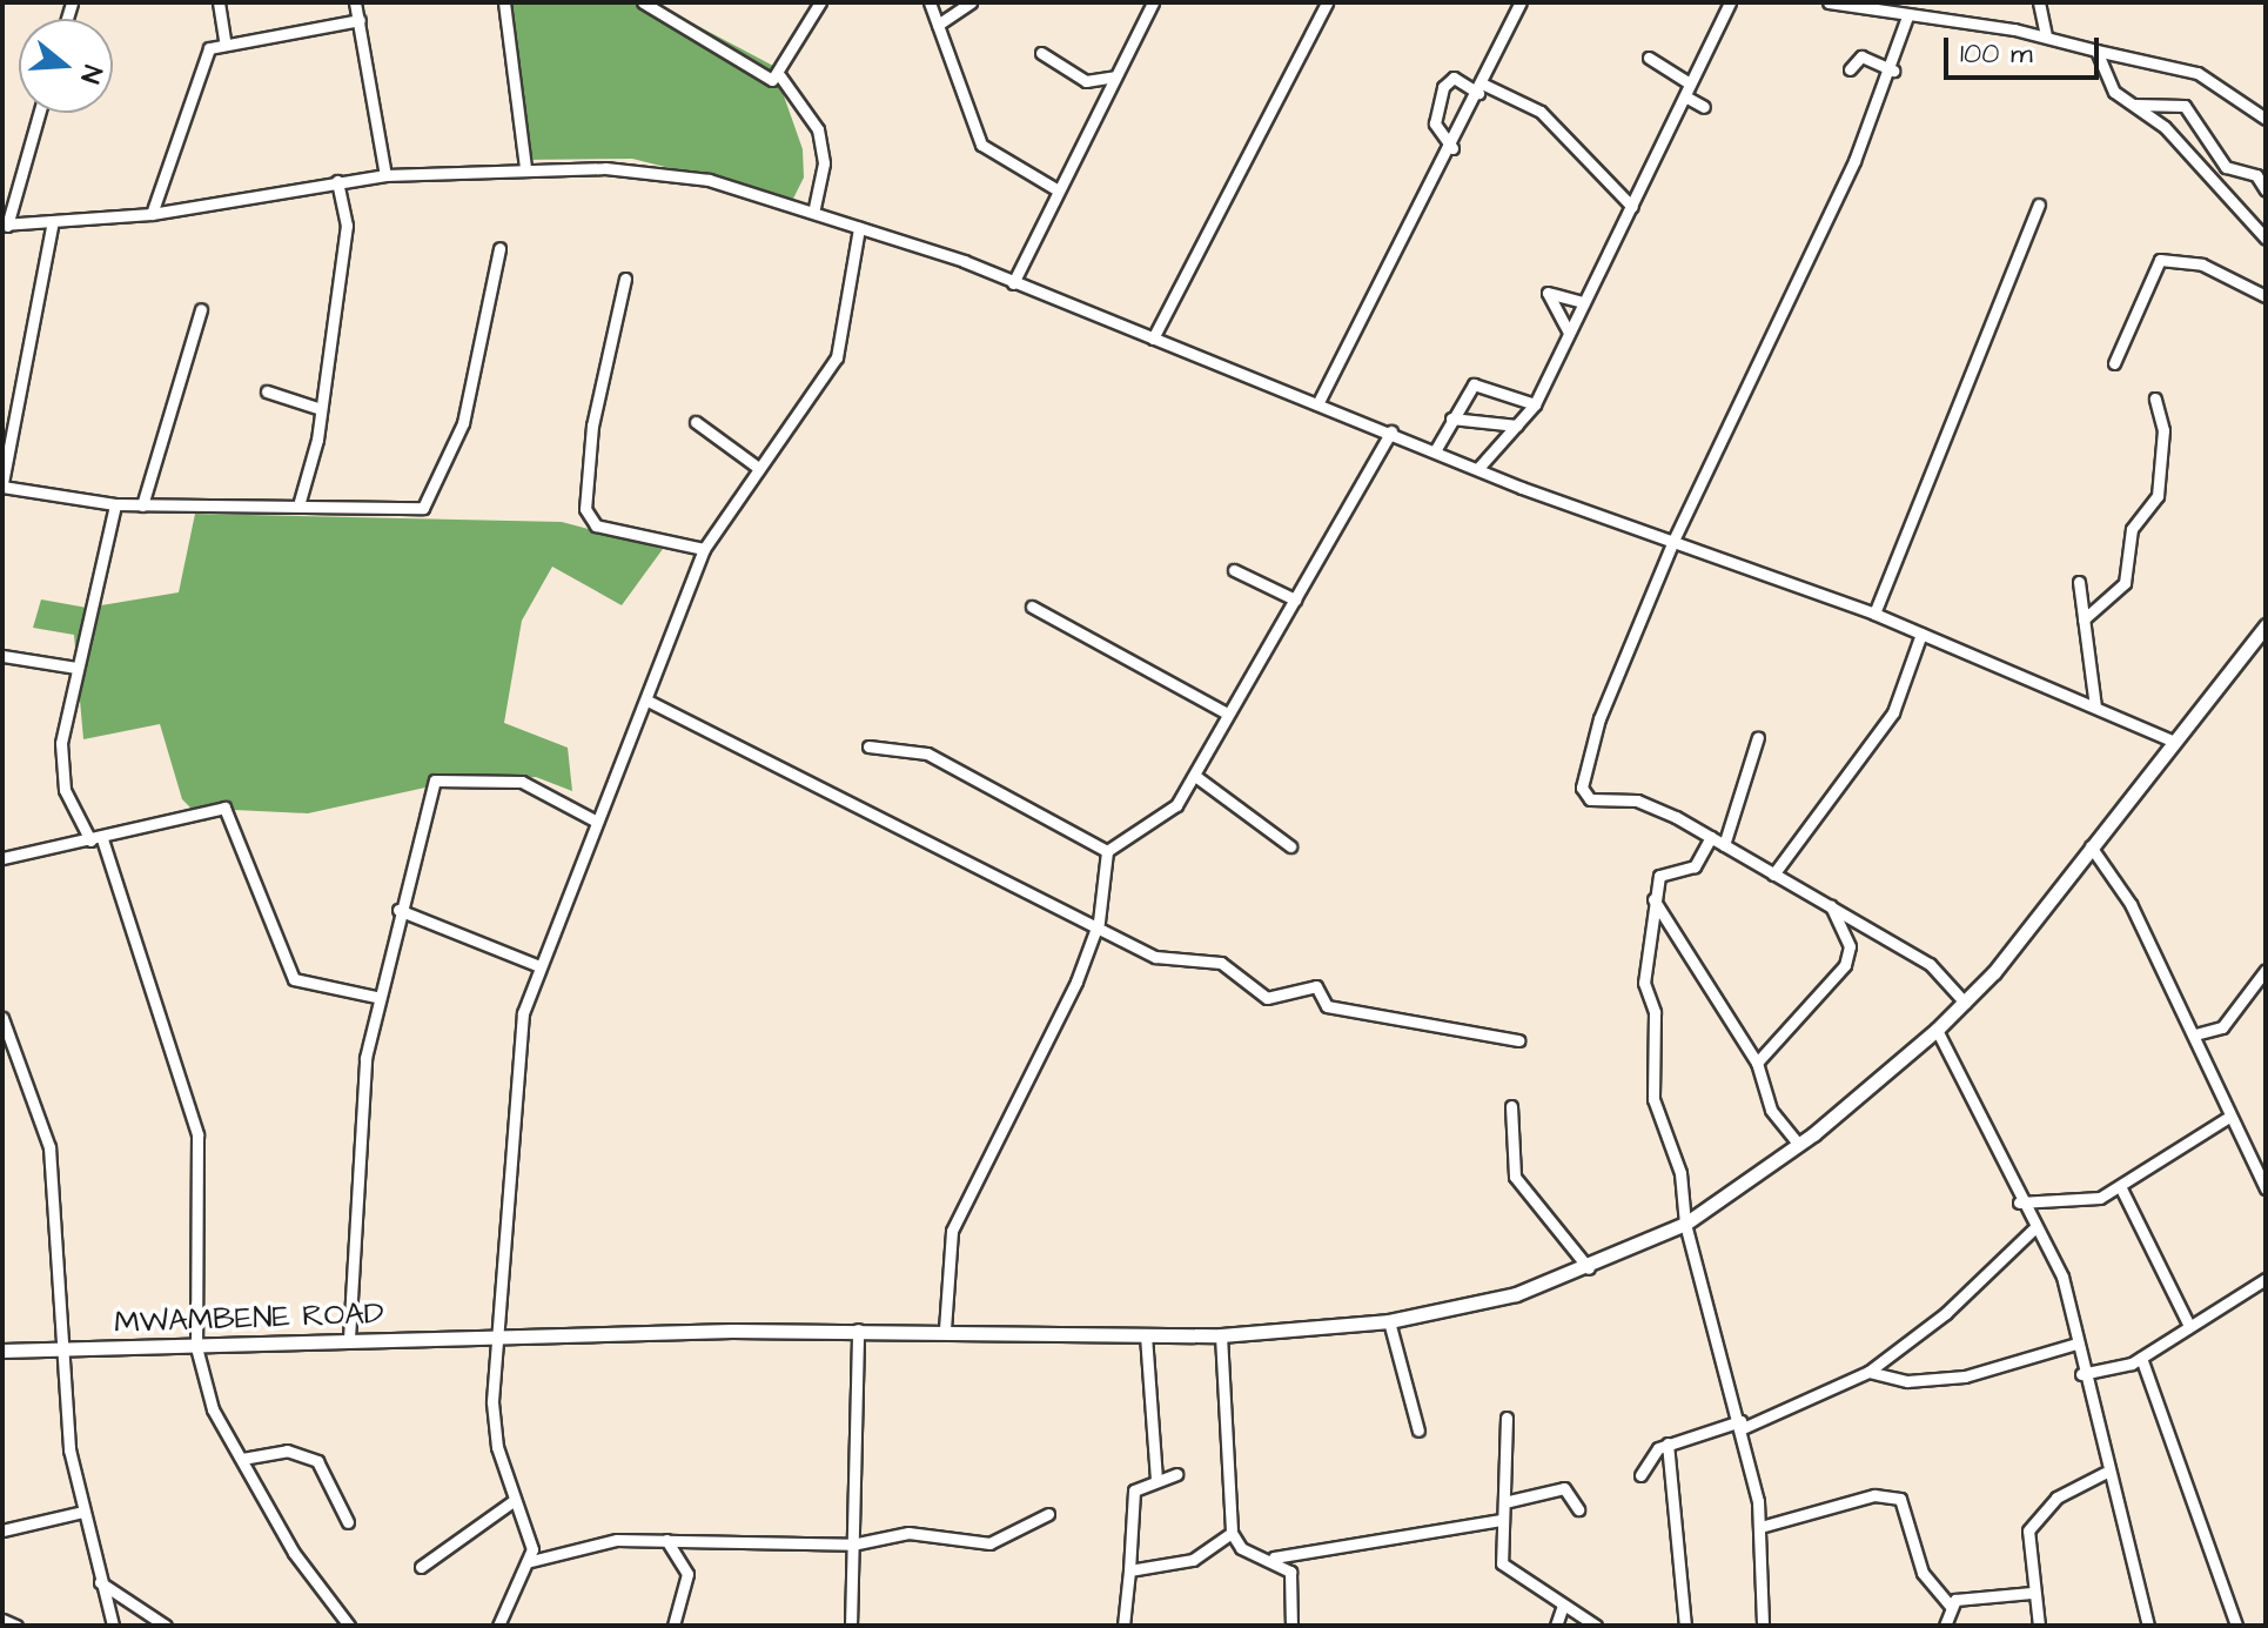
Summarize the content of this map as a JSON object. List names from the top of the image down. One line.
{"streets":{"street":["MWAMBENE ROAD"]},"scale_bar":"100 m","north":"right"}
